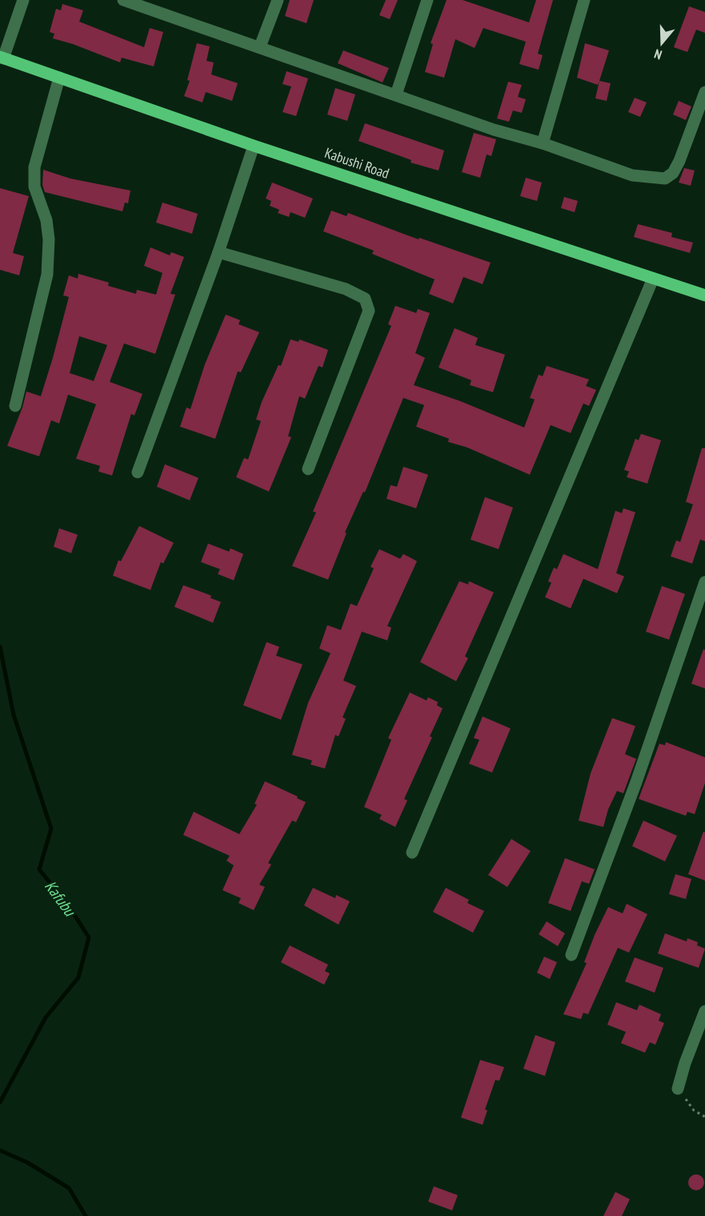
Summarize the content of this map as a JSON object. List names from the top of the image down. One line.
{"streets":{"main road":["Kabushi Road"]},"water":["Kafubu"],"north":"bottom"}
